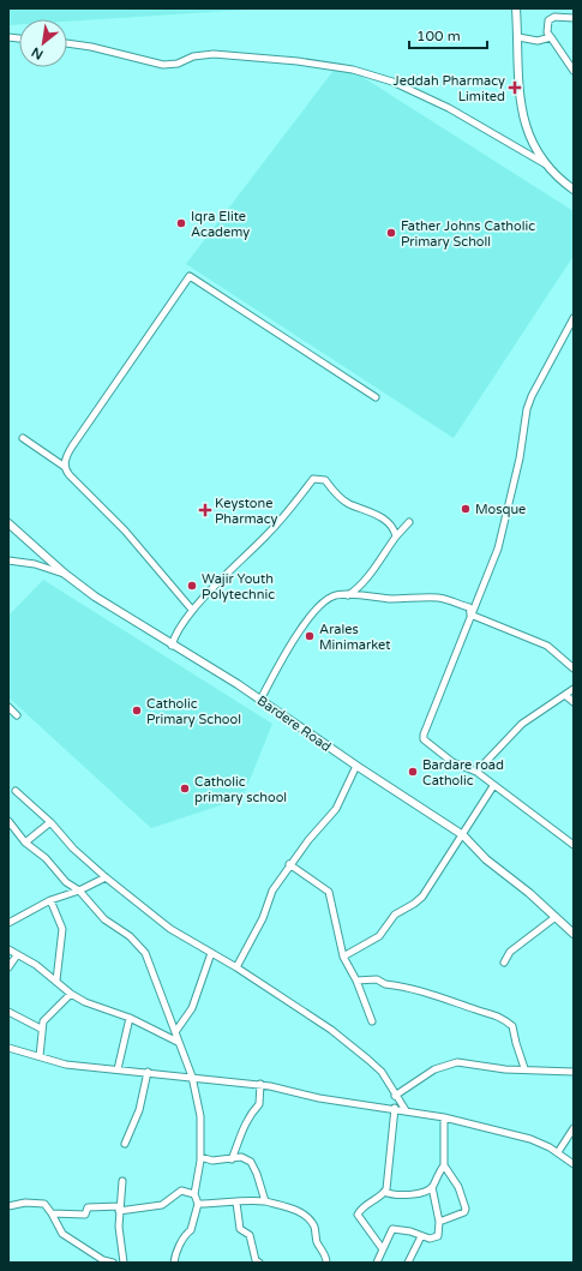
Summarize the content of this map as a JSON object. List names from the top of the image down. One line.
{"streets":{"street":["Bardere Road"]},"places":{"health":["Jeddah Pharmacy Limited","Keystone Pharmacy"],"other":["Iqra Elite Academy","Father Johns Catholic Primary Scholl","Mosque","Wajir Youth Polytechnic","Arales Minimarket","Catholic Primary School","Bardare road Catholic","Catholic primary school"]},"scale_bar":"100 m","north":"bottom left"}
